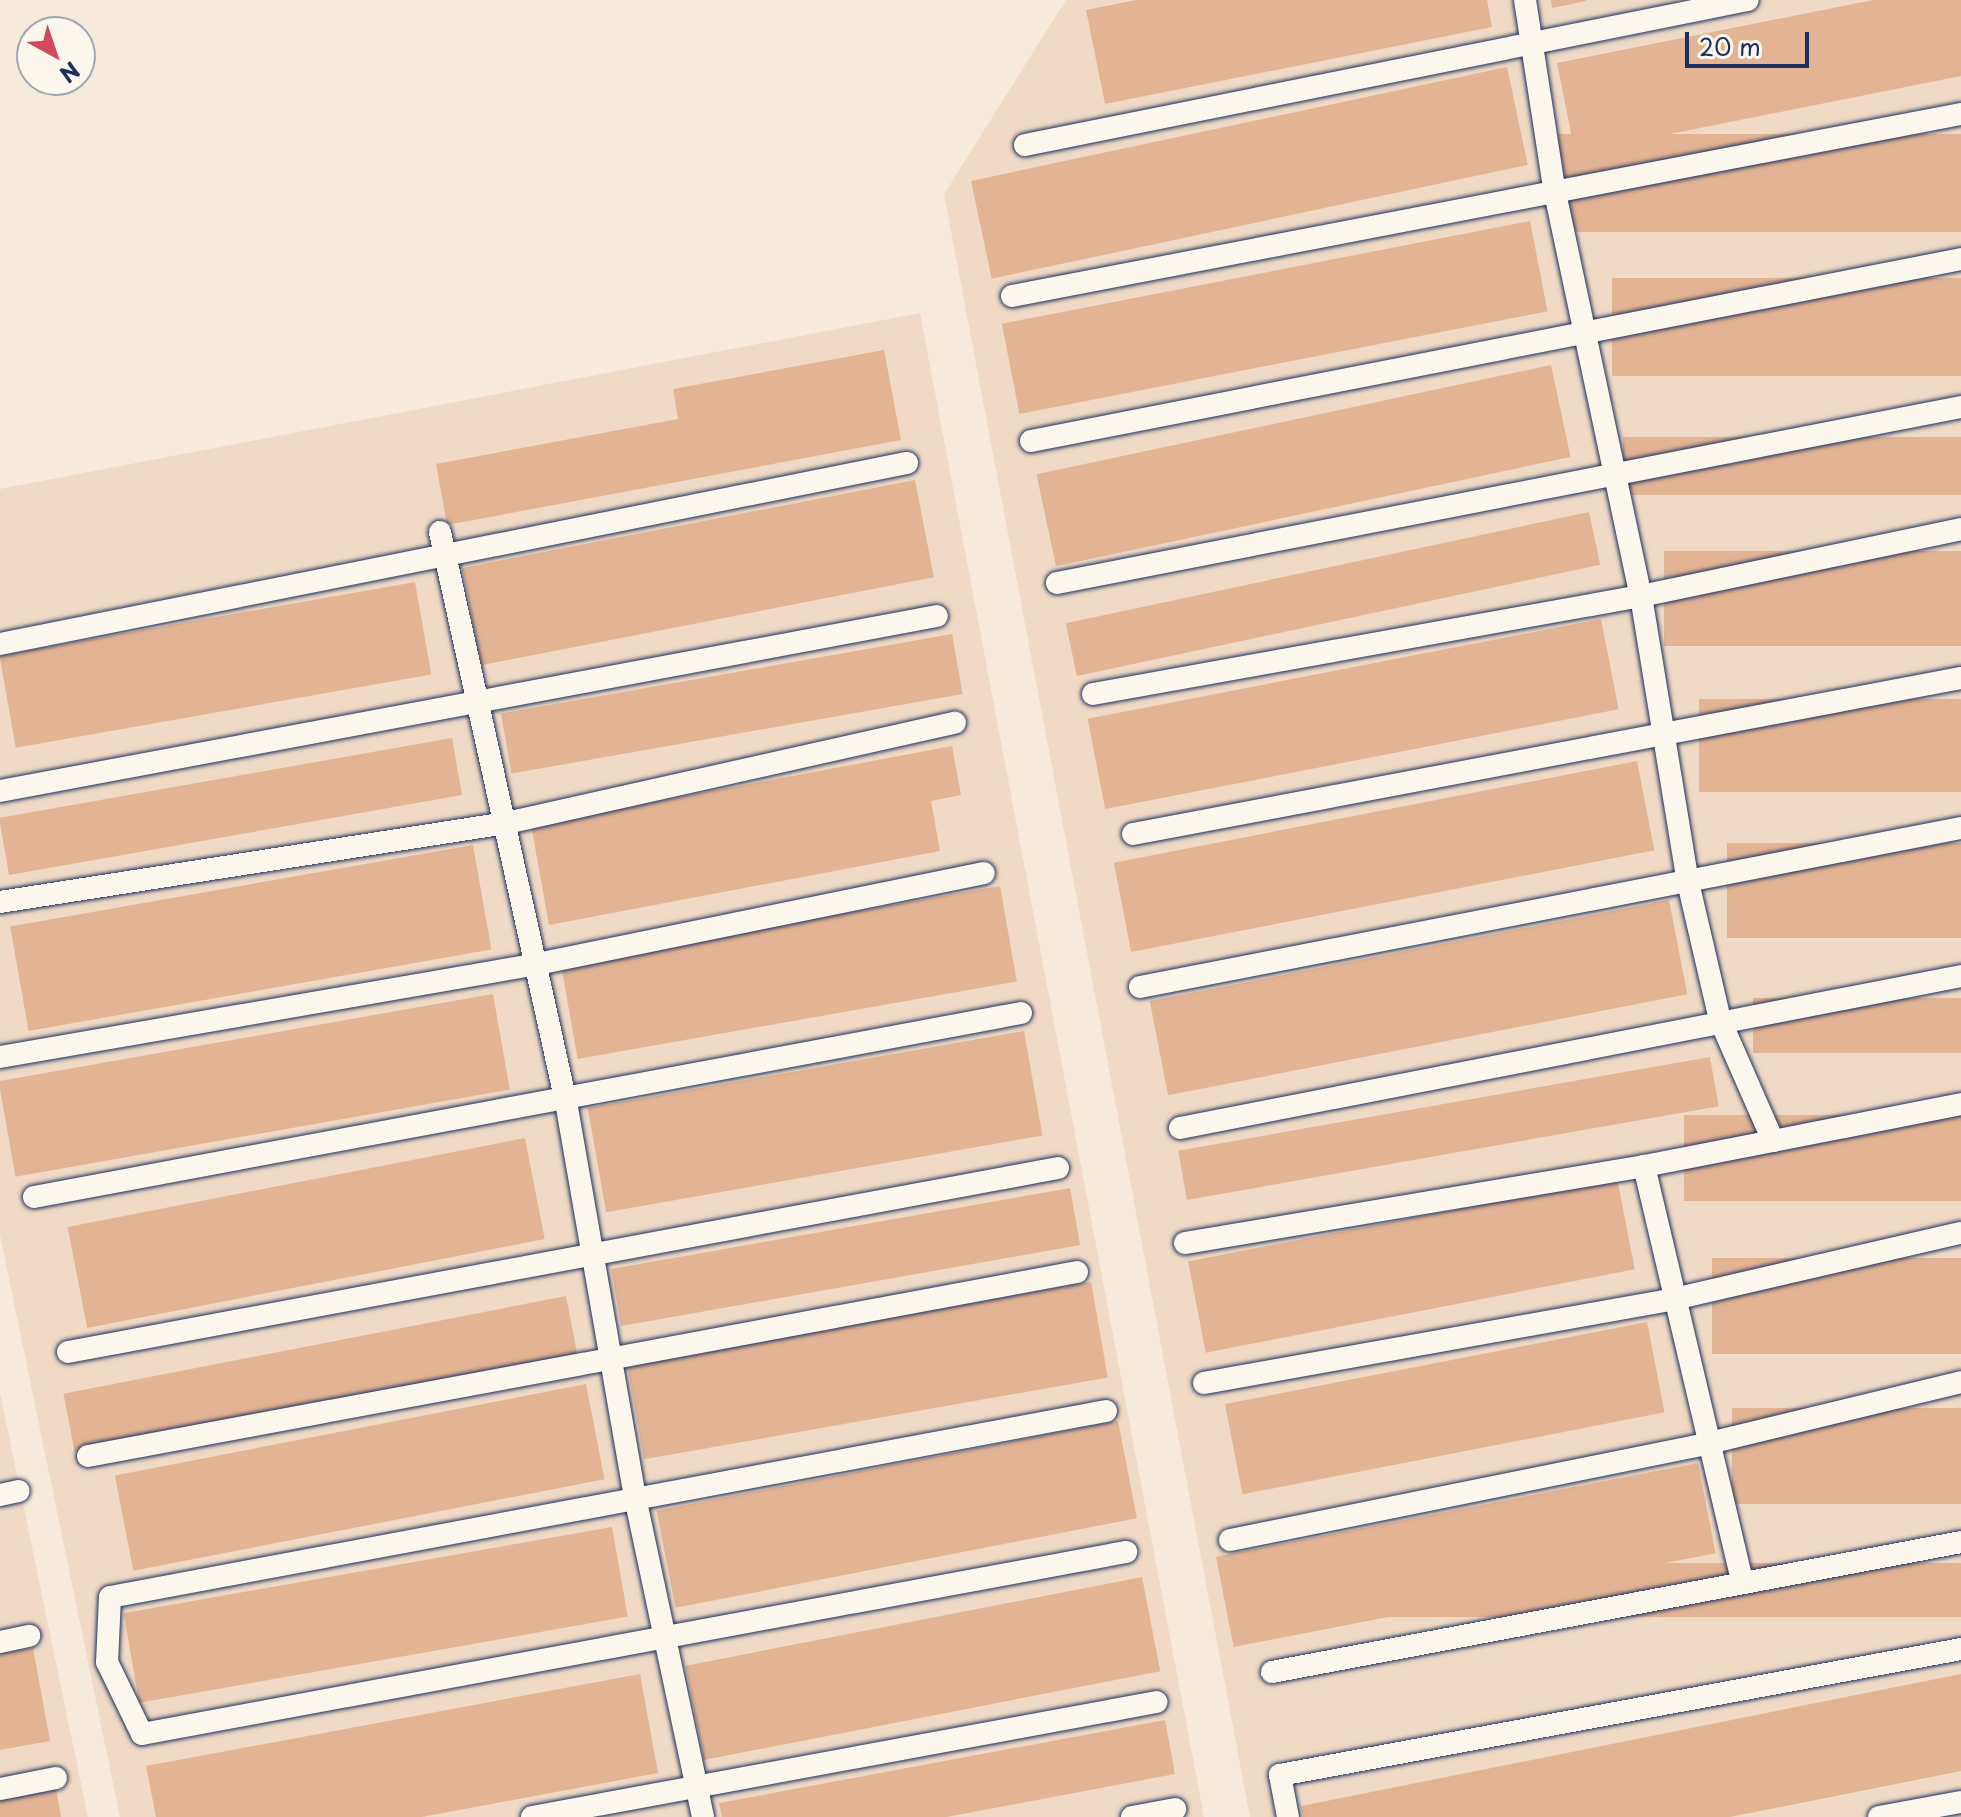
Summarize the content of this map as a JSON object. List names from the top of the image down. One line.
{"scale_bar":"20 m","north":"bottom right"}
